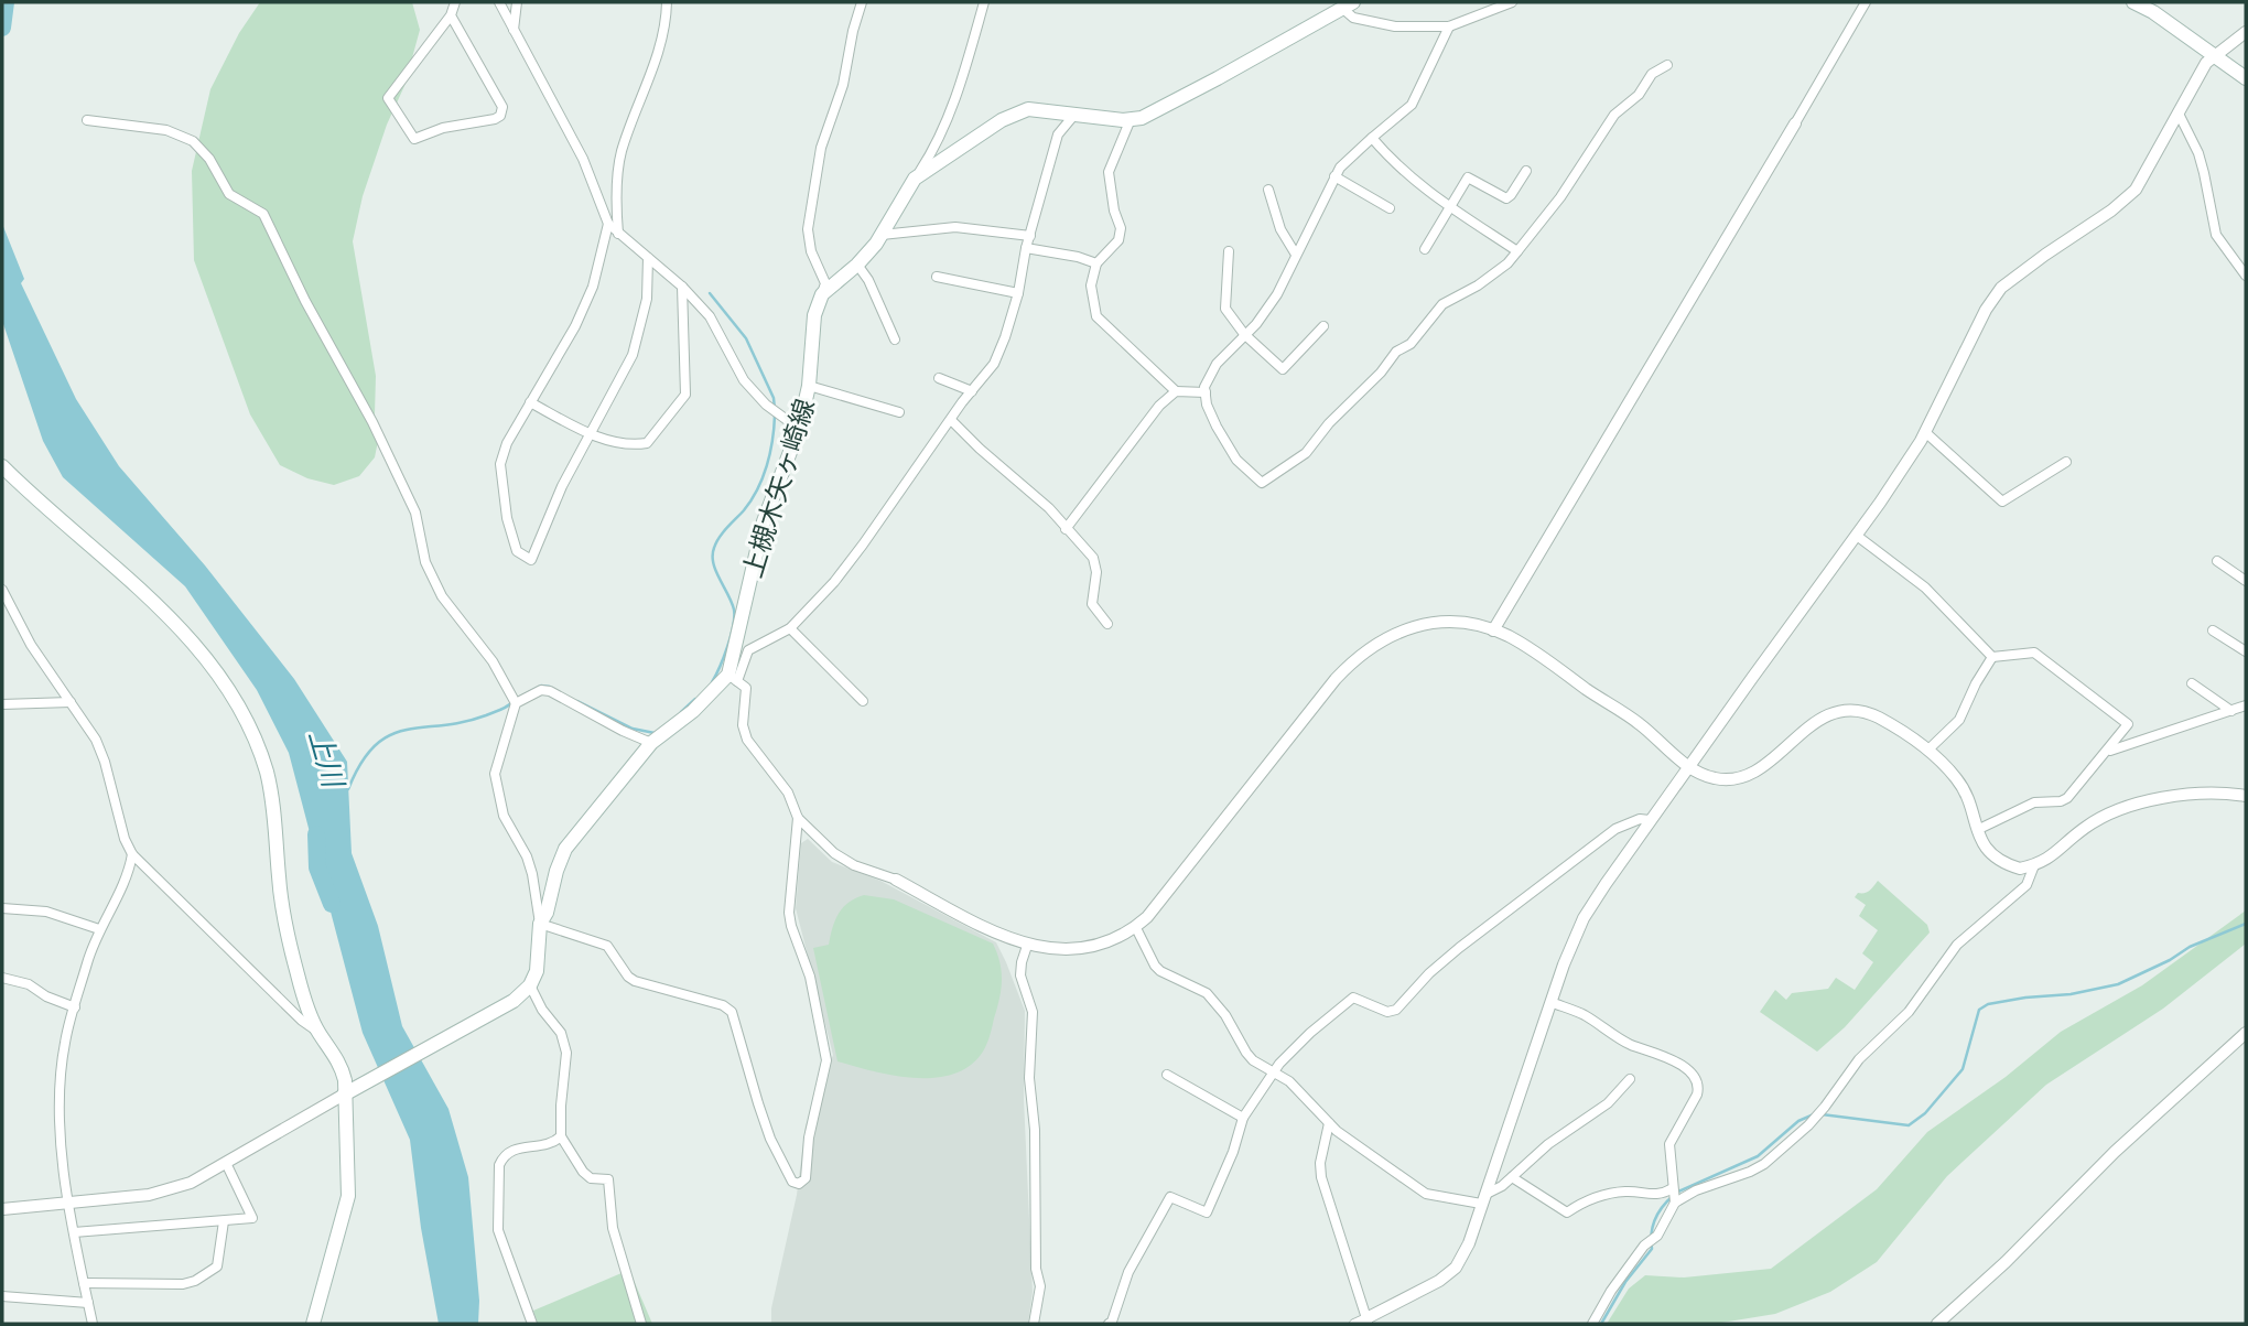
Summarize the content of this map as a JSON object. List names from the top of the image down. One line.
{"streets":{"main road":["上槻木矢ヶ崎線"]},"water":["上川"]}
